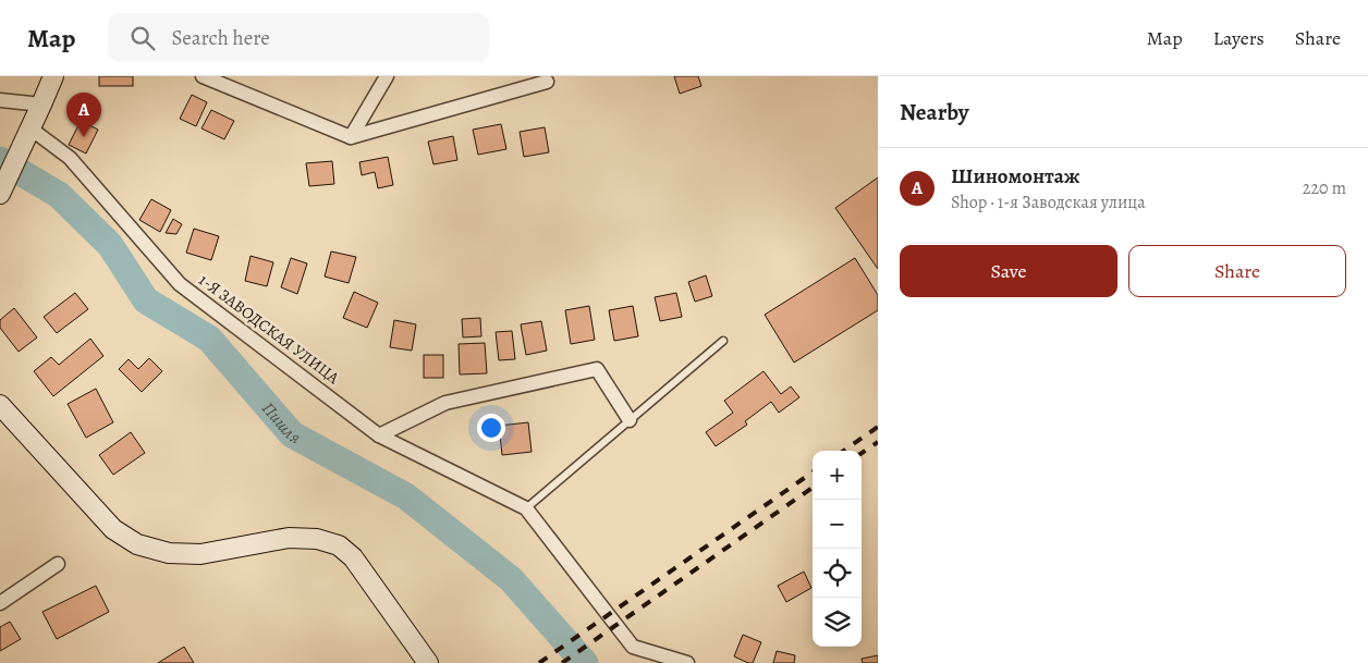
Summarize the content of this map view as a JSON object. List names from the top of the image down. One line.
{"streets":{"street":["1-Я ЗАВОДСКАЯ УЛИЦА"]},"water":["Пишля"],"page":{"header":"Map","search":"Search here","nav":["Map","Layers","Share"],"heading":"Nearby","pins":"A","list":[{"mark":"A","name":"Шиномонтаж","note":"Shop · 1-я Заводская улица","value":"220 m"}],"buttons":["Save","Share"],"map_buttons":["+","−"]}}
